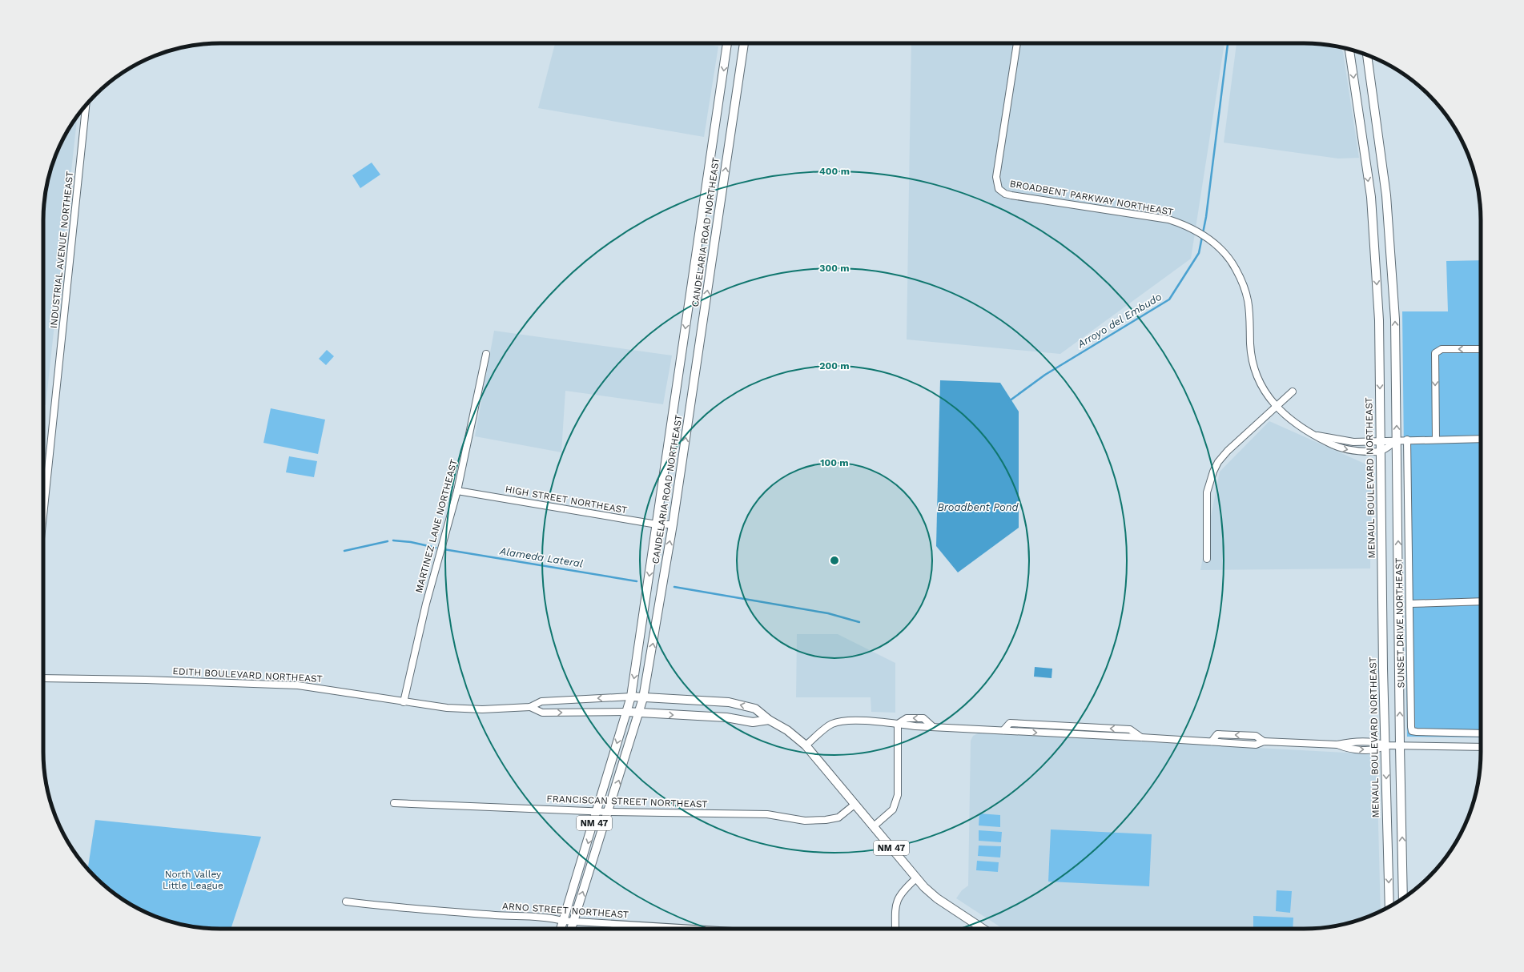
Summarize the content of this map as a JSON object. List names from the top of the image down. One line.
{"streets":{"main road":["CANDELARIA ROAD NORTHEAST","MENAUL BOULEVARD NORTHEAST","EDITH BOULEVARD NORTHEAST","NM 47"],"street":["BROADBENT PARKWAY NORTHEAST","INDUSTRIAL AVENUE NORTHEAST","HIGH STREET NORTHEAST","MARTINEZ LANE NORTHEAST","SUNSET DRIVE NORTHEAST","FRANCISCAN STREET NORTHEAST","ARNO STREET NORTHEAST"]},"crossings":[["BROADBENT PARKWAY NORTHEAST","MENAUL BOULEVARD NORTHEAST"],["BROADBENT PARKWAY NORTHEAST","SUNSET DRIVE NORTHEAST"],["CANDELARIA ROAD NORTHEAST","HIGH STREET NORTHEAST"],["CANDELARIA ROAD NORTHEAST","EDITH BOULEVARD NORTHEAST"],["CANDELARIA ROAD NORTHEAST","FRANCISCAN STREET NORTHEAST"],["CANDELARIA ROAD NORTHEAST","ARNO STREET NORTHEAST"],["HIGH STREET NORTHEAST","MARTINEZ LANE NORTHEAST"],["MARTINEZ LANE NORTHEAST","EDITH BOULEVARD NORTHEAST"],["EDITH BOULEVARD NORTHEAST","NM 47"],["FRANCISCAN STREET NORTHEAST","NM 47"]],"water":["Arroyo del Embudo","Broadbent Pond","Alameda Lateral"],"parks":["North Valley Little League"],"rings":["400 m","300 m","200 m","100 m"]}
